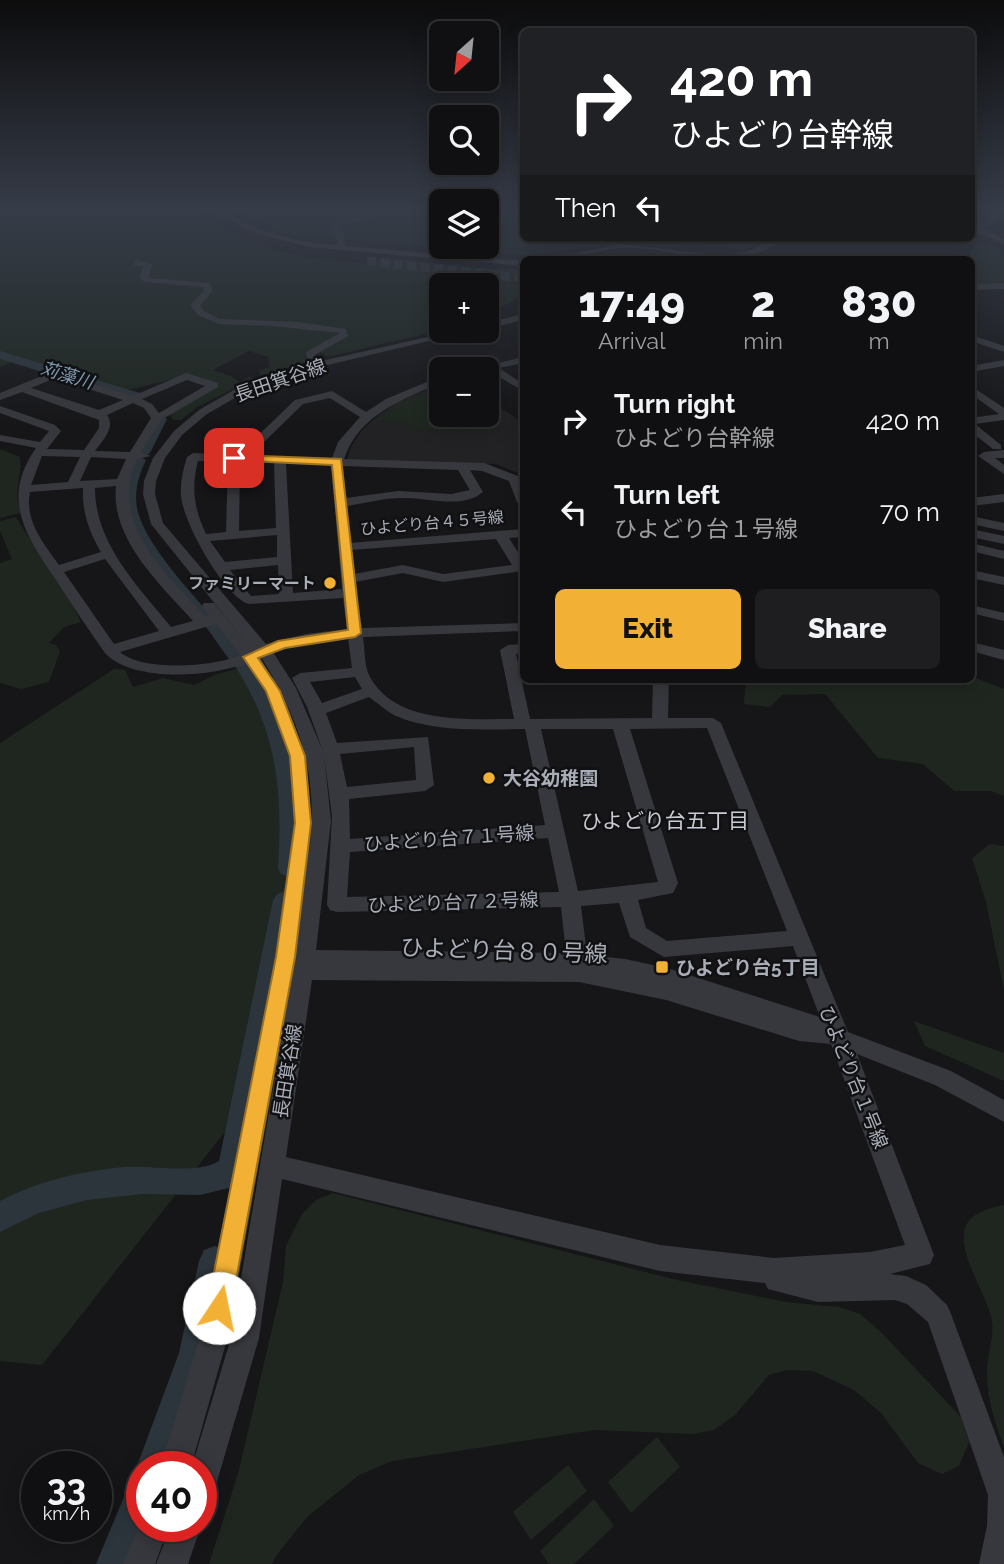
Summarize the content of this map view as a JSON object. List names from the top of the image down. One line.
{"streets":{"street":["長田箕谷線","ひよどり台４５号線","ひよどり台７１号線","ひよどり台７２号線","ひよどり台８０号線","ひよどり台１号線"]},"crossings":[["長田箕谷線","ひよどり台８０号線"],["長田箕谷線","ひよどり台１号線"],["ひよどり台４５号線","ひよどり台１号線"],["ひよどり台７１号線","ひよどり台７２号線"],["ひよどり台７２号線","ひよどり台１号線"],["ひよどり台８０号線","ひよどり台１号線"]],"districts":["ひよどり台五丁目"],"water":["苅藻川"],"places":{"other":["ファミリーマート","大谷幼稚園"],"transit":["ひよどり台5丁目"]},"north":"bottom left","page":{"map_buttons":["+","−"],"turn":["420 m","ひよどり台幹線"],"then":"Then","eta":["17:49","Arrival","2","min","830","m"],"list":[{"name":"Turn right","note":"ひよどり台幹線","value":"420 m"},{"name":"Turn left","note":"ひよどり台１号線","value":"70 m"}],"buttons":["Exit","Share"],"speed":"33 km/h","limit":"40"}}
